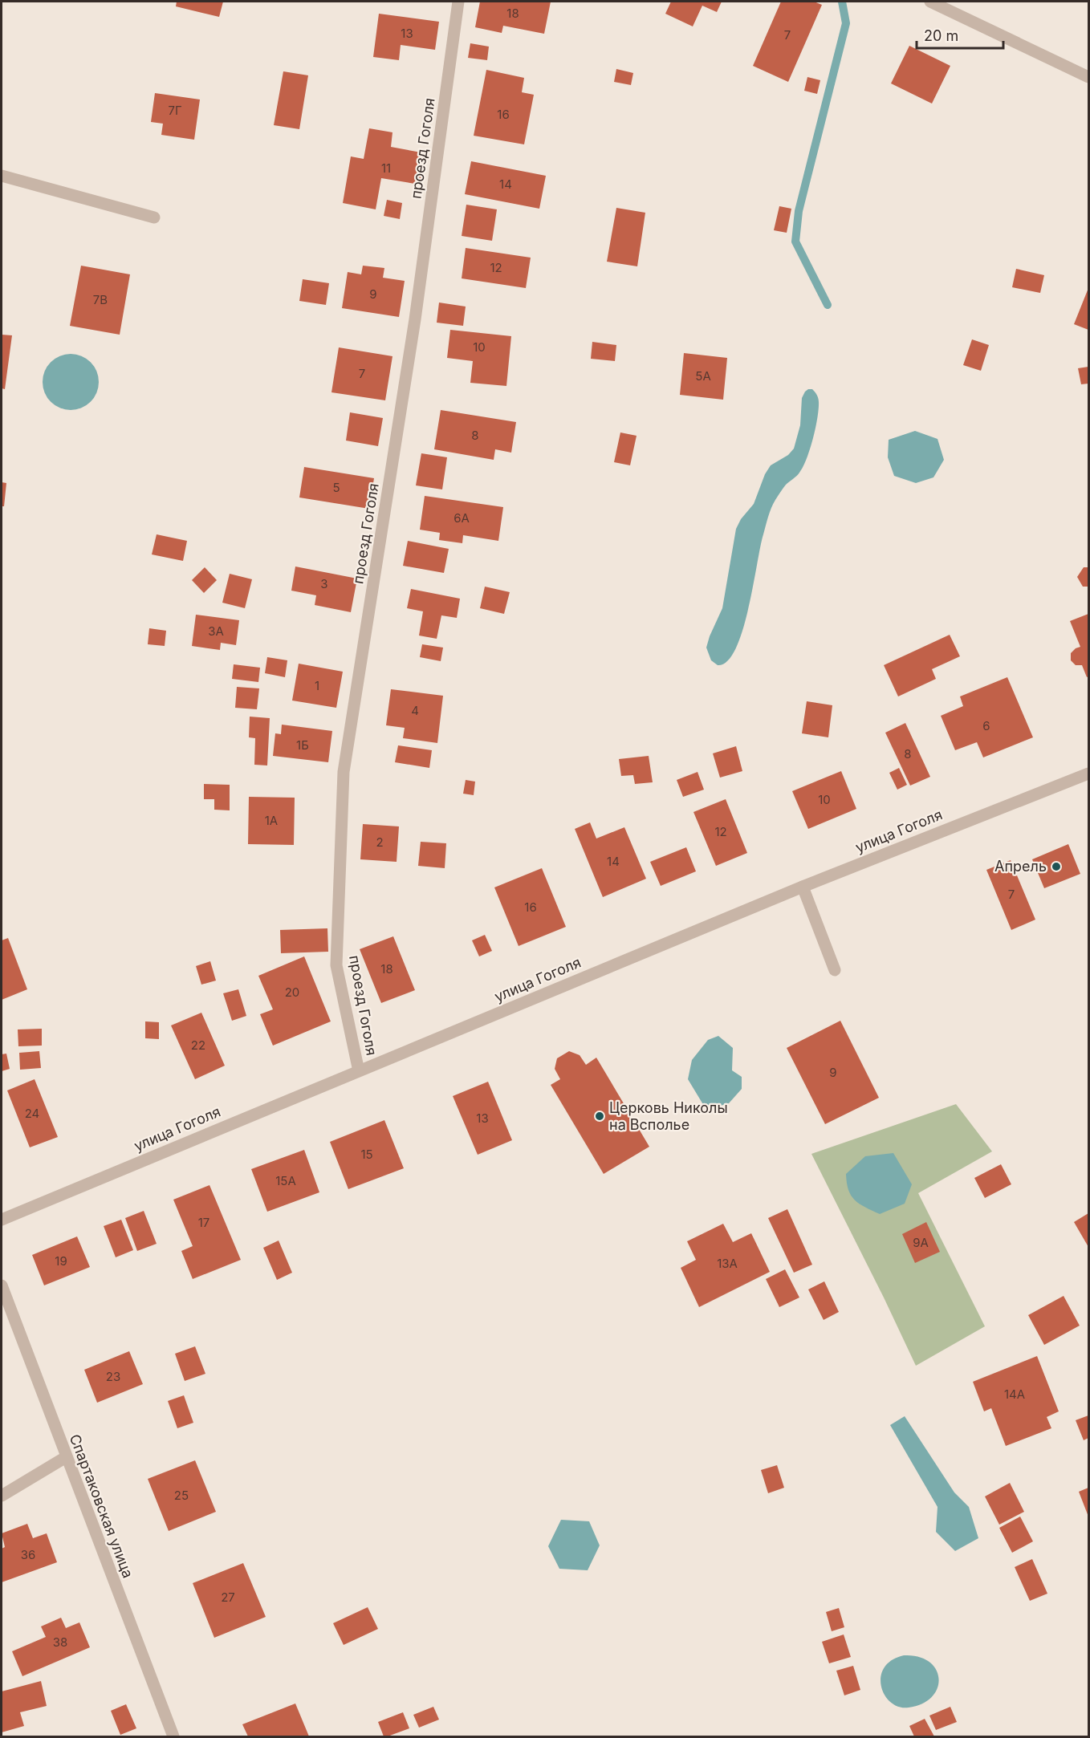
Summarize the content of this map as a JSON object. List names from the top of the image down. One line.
{"streets":{"street":["проезд Гоголя","улица Гоголя","Спартаковская улица"]},"crossings":[["проезд Гоголя","улица Гоголя"]],"places":["Апрель","Церковь Николы на Всполье"],"house_numbers":["18","13","7","7Г","16","11","14","12","9","7В","10","7","5А","8","5","6А","3","3А","1","4","6","1Б","8","10","1А","12","2","14","7","16","18","20","22","9","24","13","15","15А","17","9А","19","13А","23","14А","25","36","27","38"],"scale_bar":"20 m"}
